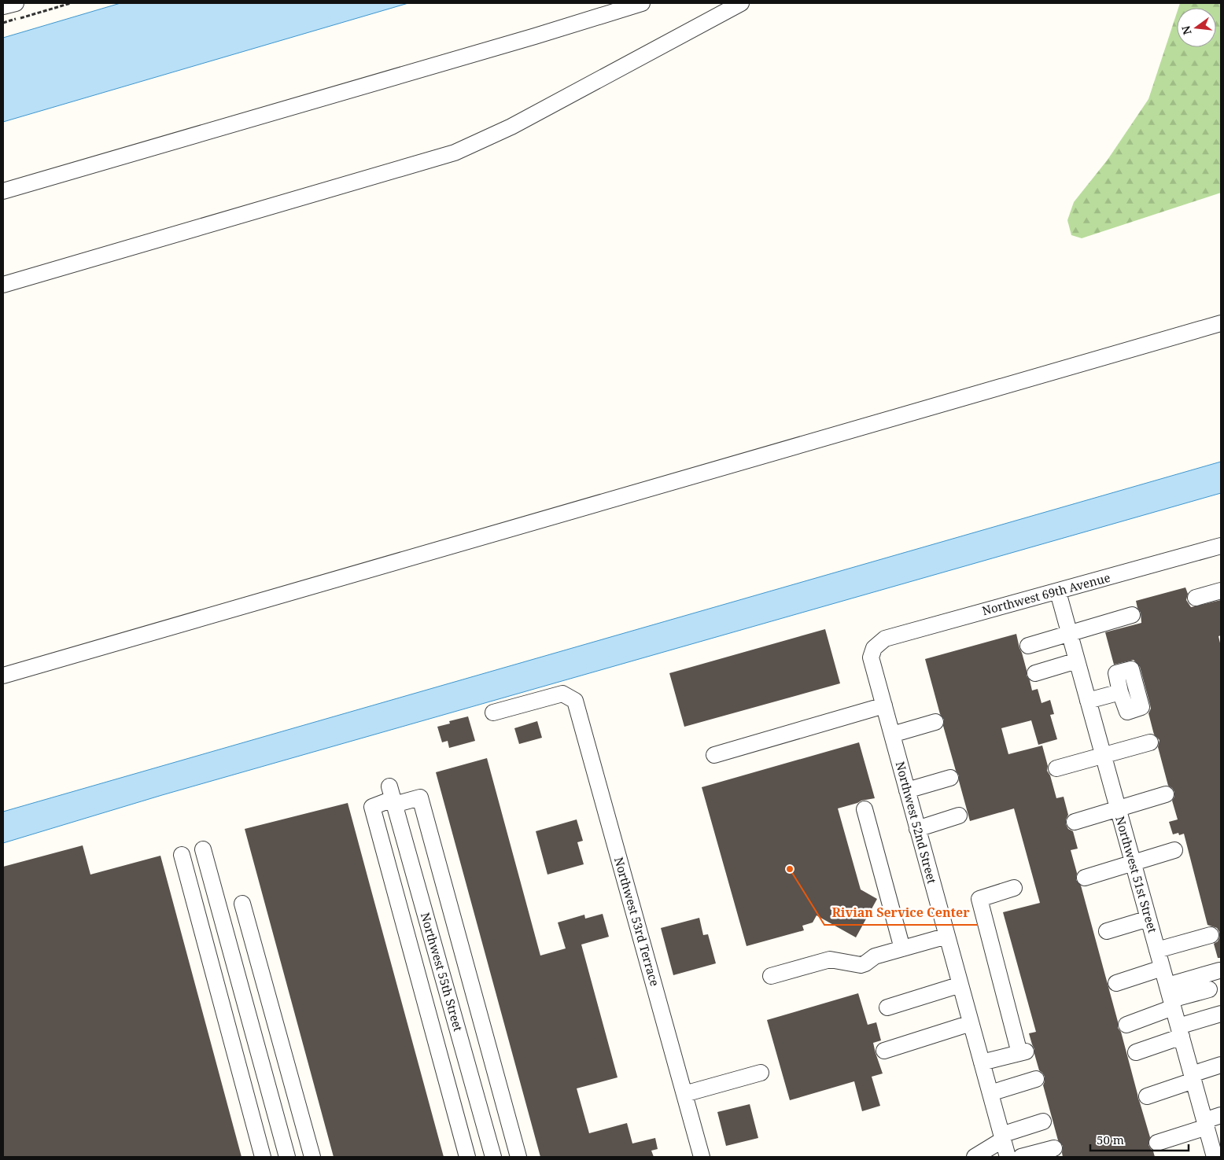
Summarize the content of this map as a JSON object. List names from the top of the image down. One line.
{"streets":{"street":["Northwest 69th Avenue","Northwest 52nd Street","Northwest 51st Street","Northwest 53rd Terrace","Northwest 55th Street"]},"crossings":[["Northwest 69th Avenue","Northwest 52nd Street"],["Northwest 69th Avenue","Northwest 51st Street"]],"places":["Rivian Service Center"],"scale_bar":"50 m","north":"left"}
